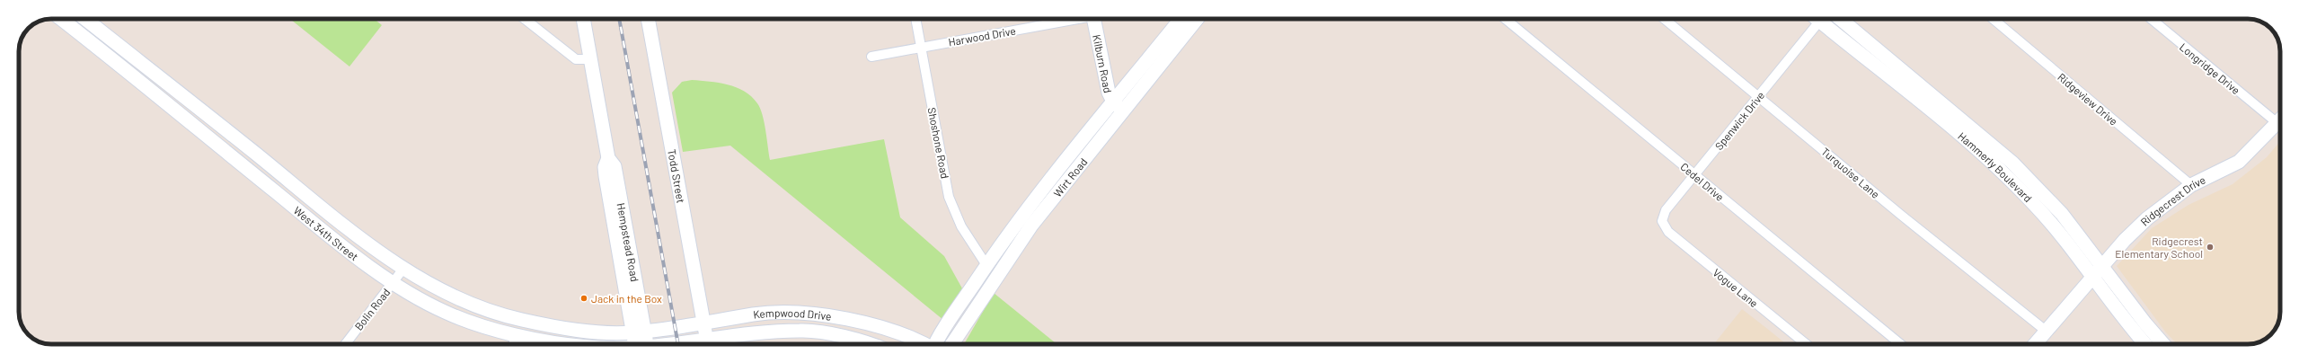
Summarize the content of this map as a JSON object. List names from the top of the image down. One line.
{"streets":{"main road":["Kilburn Road","Hammerly Boulevard","Todd Street","Wirt Road","Ridgecrest Drive","West 34th Street","Hempstead Road","Kempwood Drive"],"street":["Harwood Drive","Longridge Drive","Ridgeview Drive","Spenwick Drive","Shoshone Road","Turquoise Lane","Cedel Drive","Vogue Lane","Bolin Road"]},"crossings":[["Harwood Drive","Shoshone Road"],["Kilburn Road","Wirt Road"],["Ridgeview Drive","Ridgecrest Drive"],["Spenwick Drive","Turquoise Lane"],["Spenwick Drive","Cedel Drive"],["Spenwick Drive","Vogue Lane"],["Shoshone Road","Wirt Road"],["Hammerly Boulevard","Ridgecrest Drive"],["Turquoise Lane","Ridgecrest Drive"],["Todd Street","Kempwood Drive"],["West 34th Street","Hempstead Road"],["West 34th Street","Bolin Road"],["West 34th Street","Kempwood Drive"],["Hempstead Road","Kempwood Drive"]],"places":["Ridgecrest Elementary School","Jack in the Box"]}
